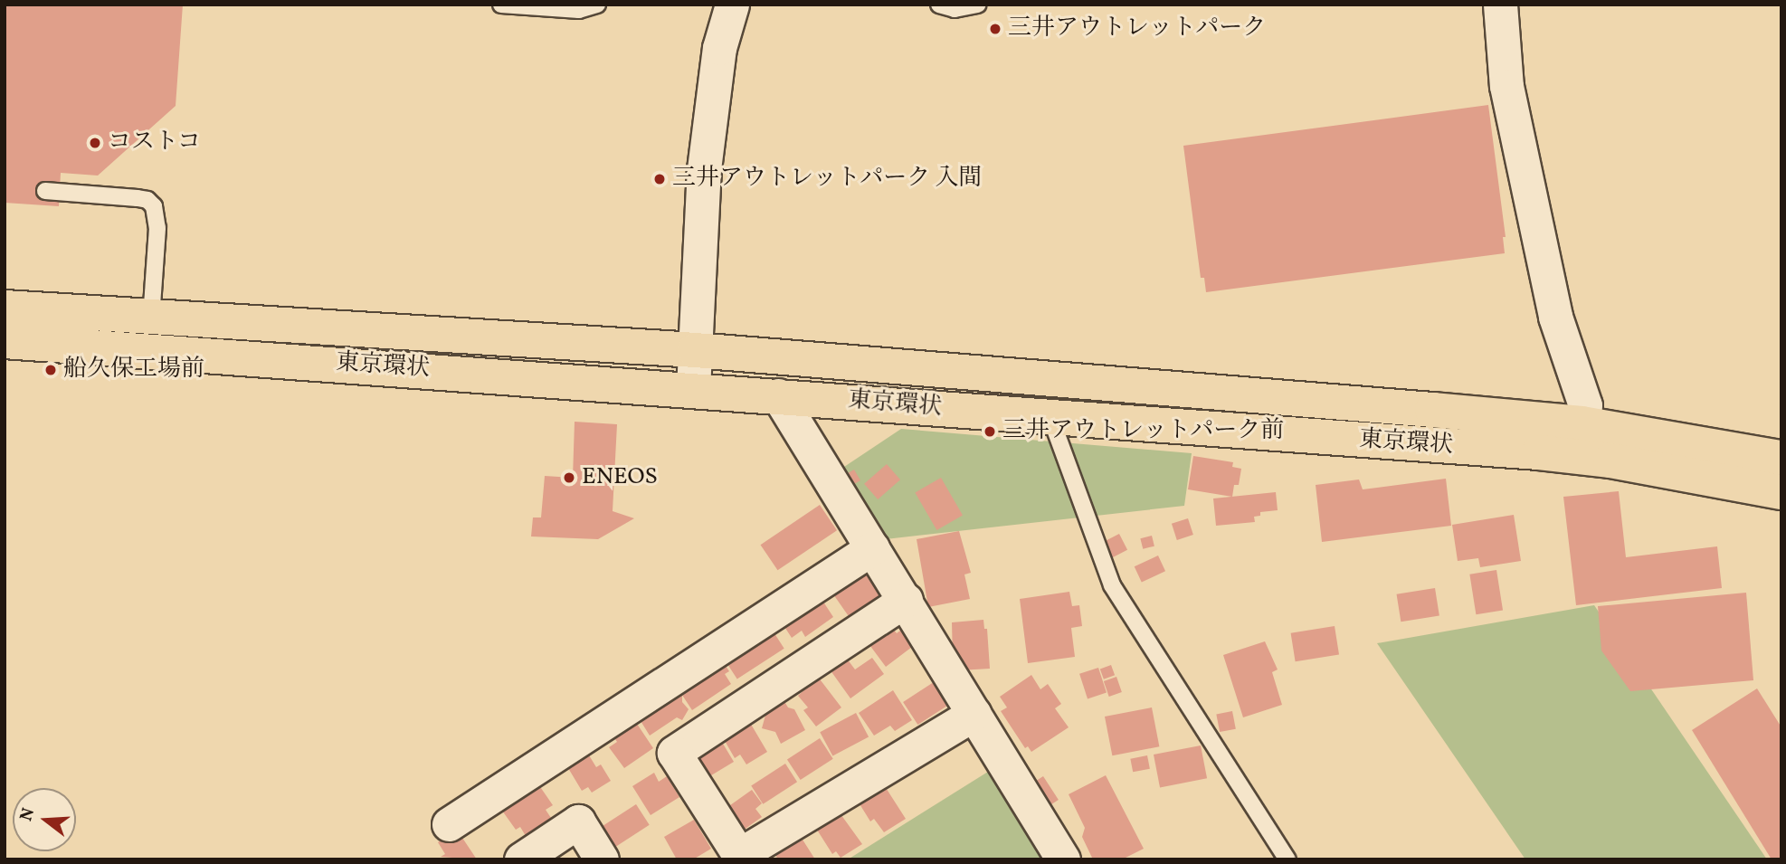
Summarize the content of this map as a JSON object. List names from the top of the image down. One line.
{"streets":{"highway":["東京環状"]},"places":["三井アウトレットパーク","コストコ","三井アウトレットパーク 入間","船久保工場前","三井アウトレットパーク前","ENEOS"],"north":"left"}
